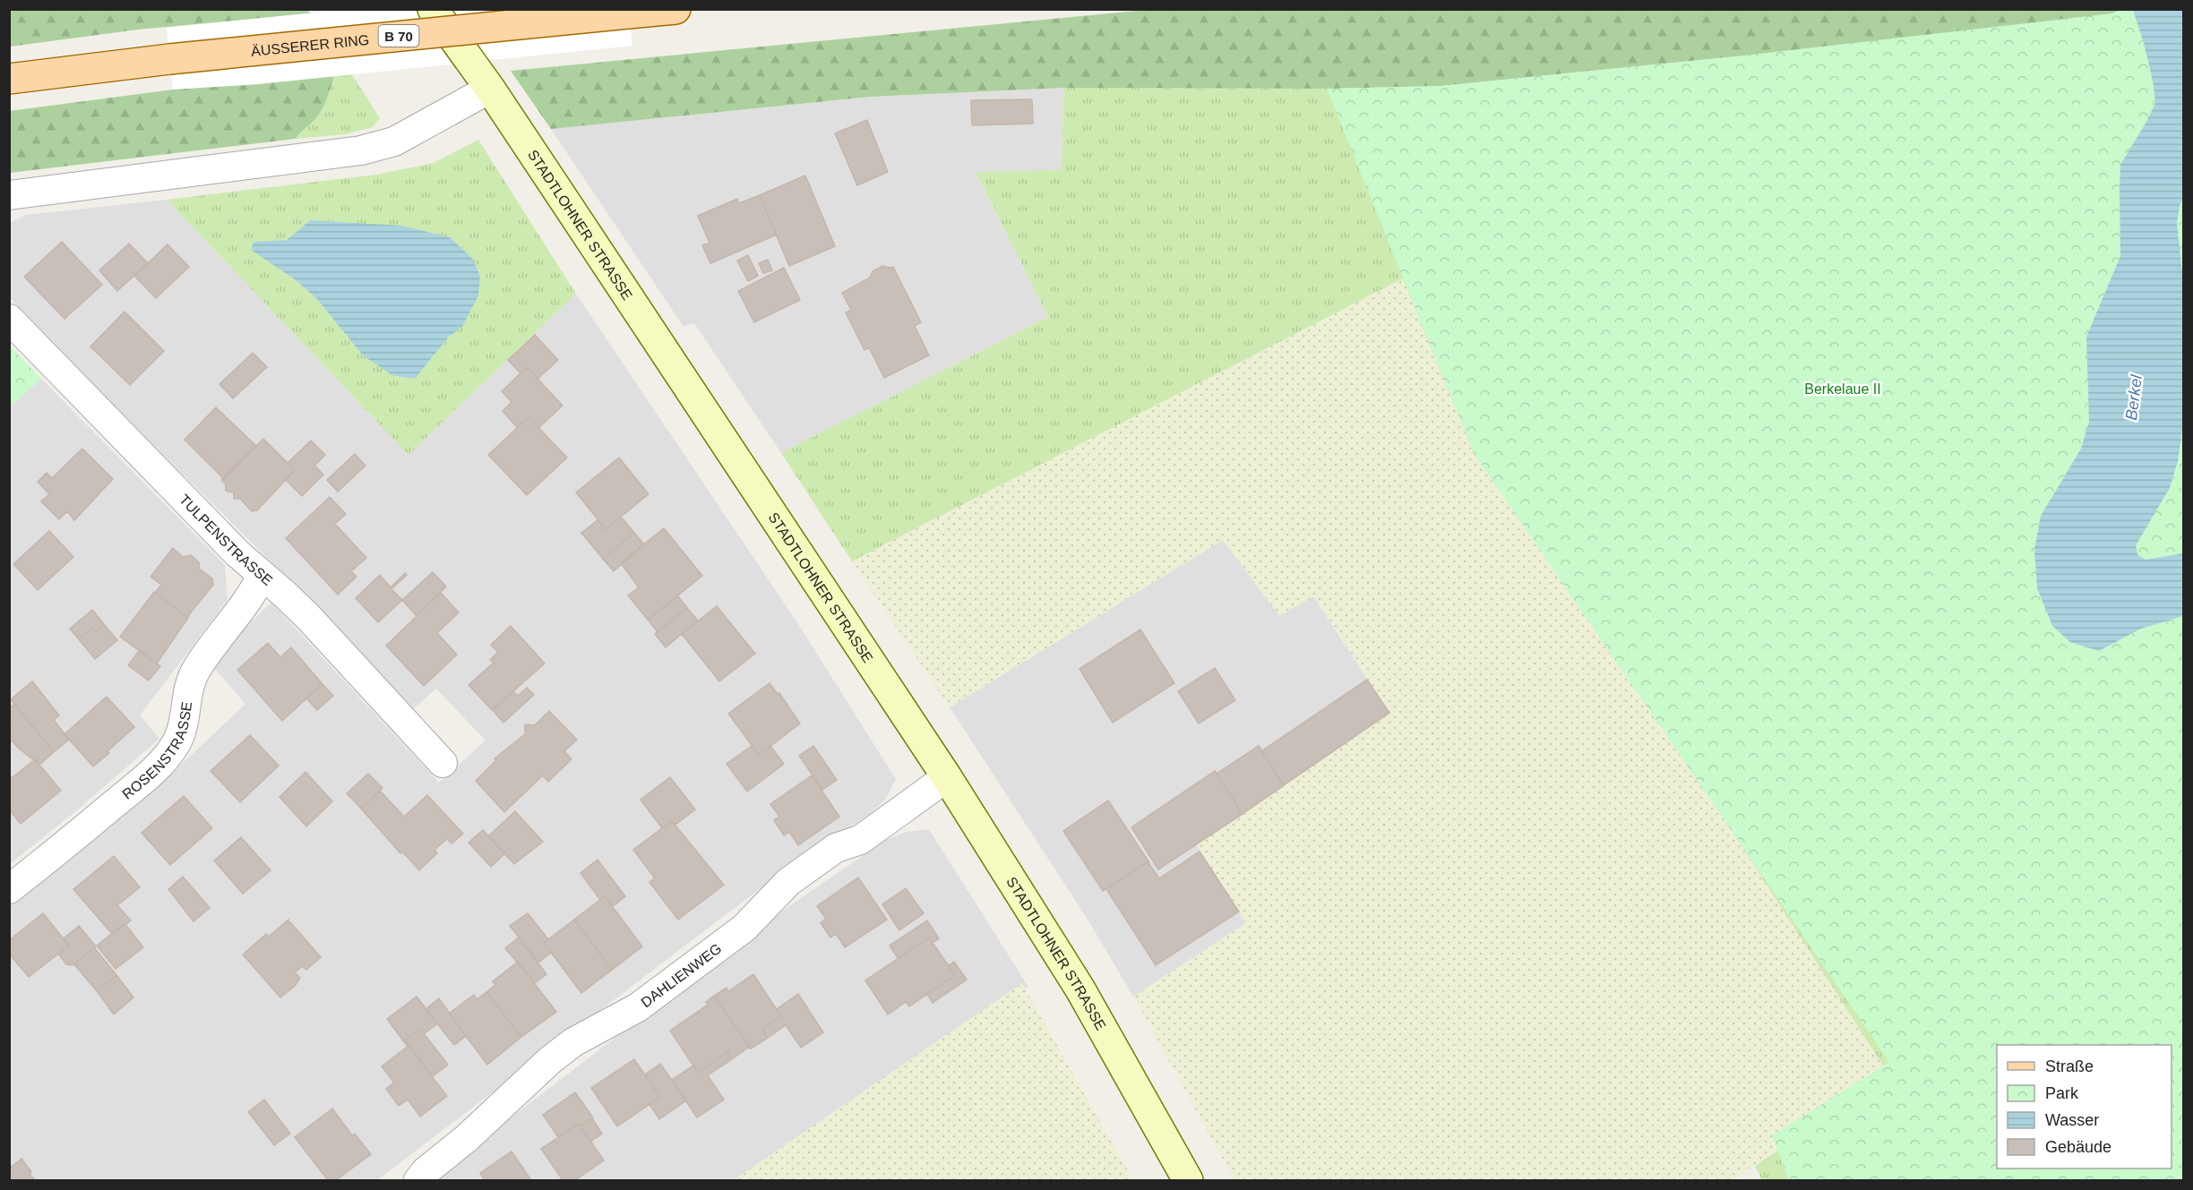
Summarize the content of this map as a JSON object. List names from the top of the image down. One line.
{"streets":{"main road":["B 70","ÄUSSERER RING"],"street":["STADTLOHNER STRASSE","TULPENSTRASSE","ROSENSTRASSE","DAHLIENWEG"]},"crossings":[["STADTLOHNER STRASSE","DAHLIENWEG"],["TULPENSTRASSE","ROSENSTRASSE"]],"water":["Berkel"],"parks":["Berkelaue II"],"legend":["Straße","Park","Wasser","Gebäude"]}
